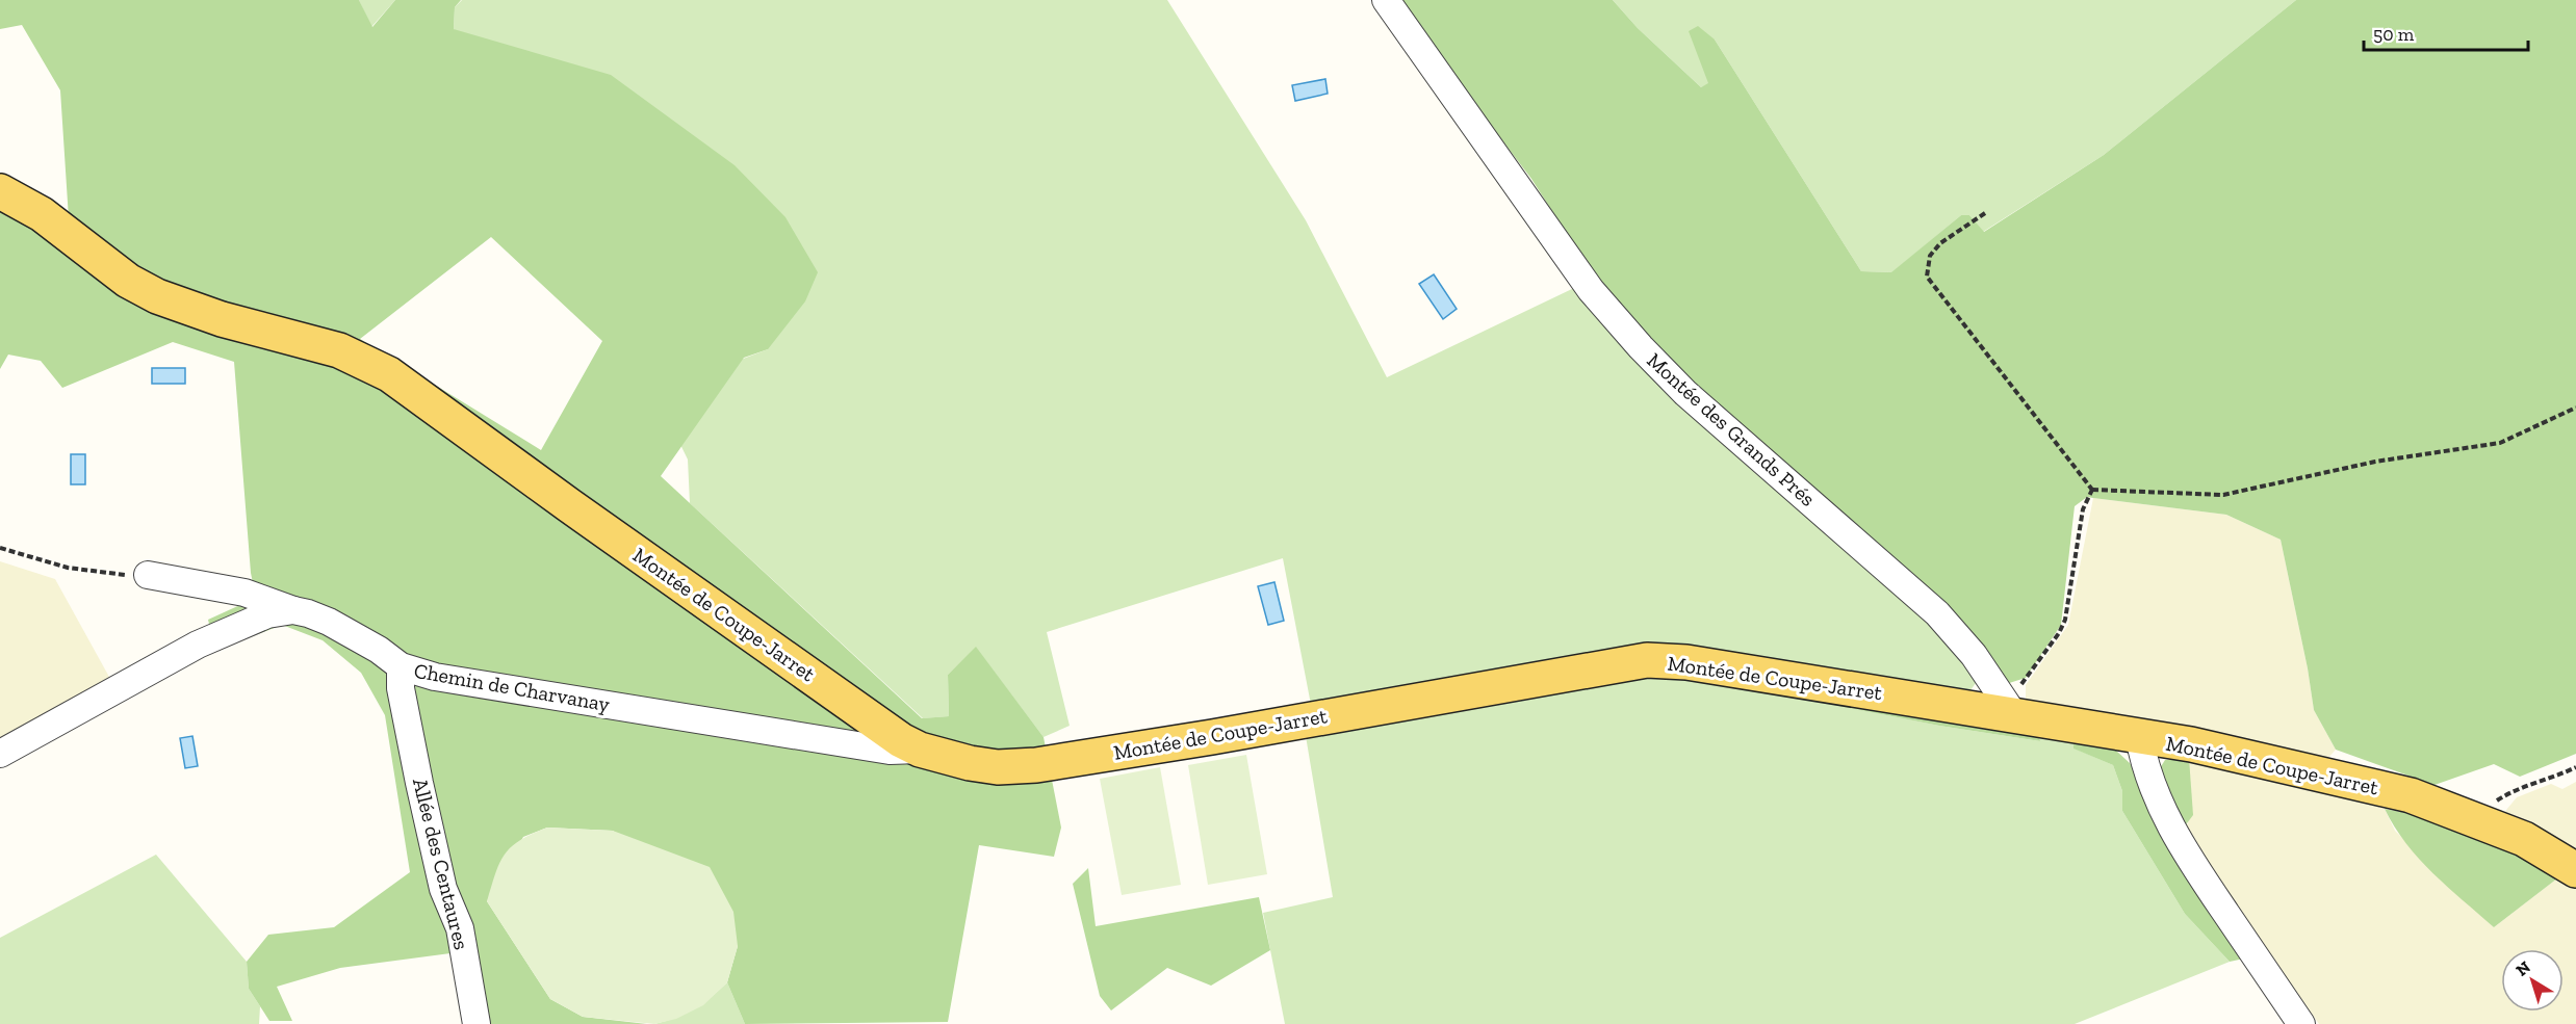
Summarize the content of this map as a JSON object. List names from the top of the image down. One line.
{"streets":{"main road":["Montée de Coupe-Jarret"],"street":["Montée des Grands Prés","Chemin de Charvanay","Allée des Centaures"]},"crossings":[["Montée des Grands Prés","Montée de Coupe-Jarret"],["Montée de Coupe-Jarret","Chemin de Charvanay"],["Chemin de Charvanay","Allée des Centaures"]],"scale_bar":"50 m","north":"top left"}
